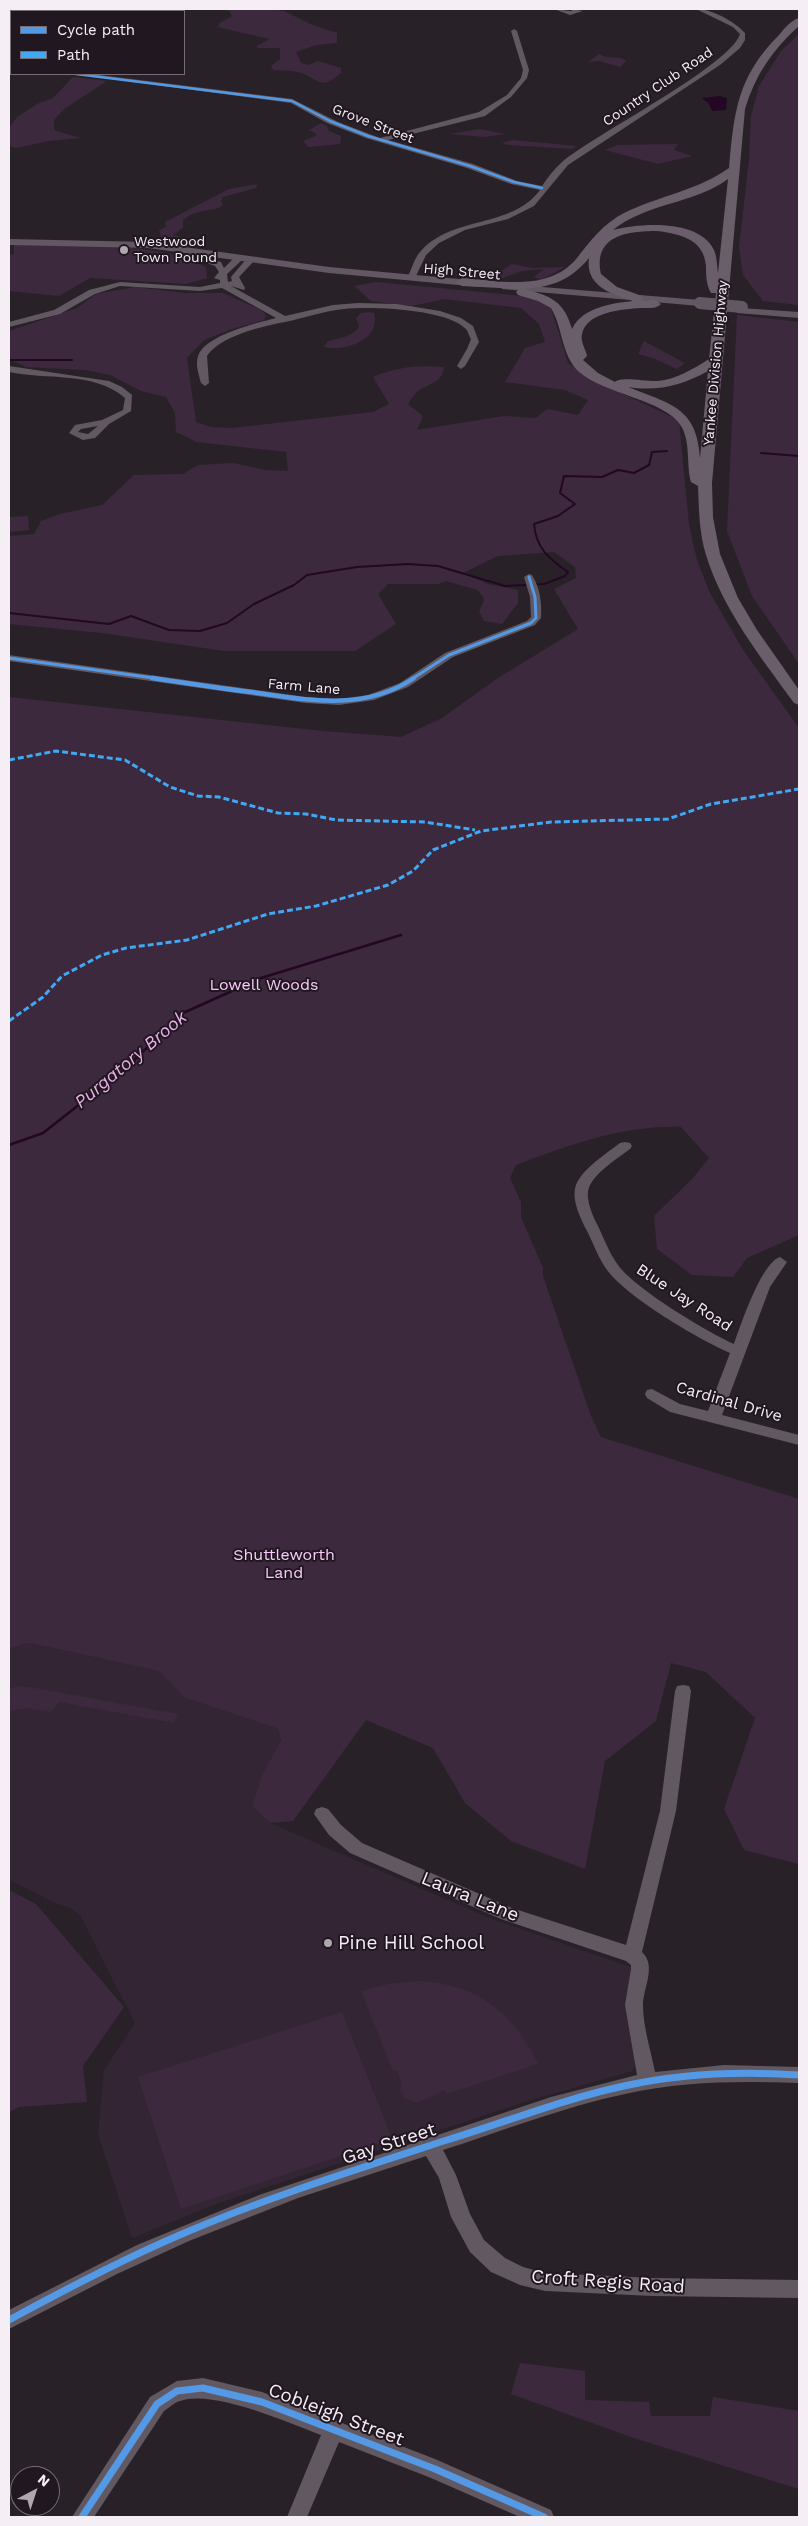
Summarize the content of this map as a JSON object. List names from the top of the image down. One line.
{"streets":{"highway":["Yankee Division Highway"],"main road":["High Street"],"street":["Country Club Road","Grove Street","Farm Lane","Blue Jay Road","Cardinal Drive","Laura Lane","Gay Street","Croft Regis Road","Cobleigh Street"]},"crossings":[["Country Club Road","Grove Street"],["Gay Street","Croft Regis Road"]],"water":["Purgatory Brook"],"parks":["Lowell Woods","Shuttleworth Land"],"places":["Westwood Town Pound","Pine Hill School"],"legend":["Cycle path","Path"],"north":"top right"}
